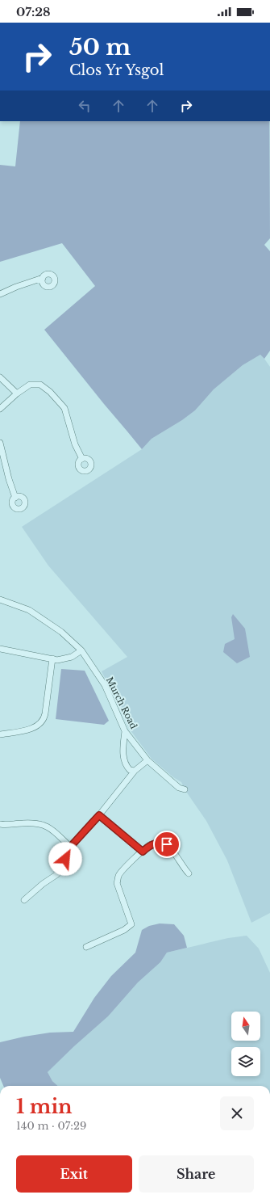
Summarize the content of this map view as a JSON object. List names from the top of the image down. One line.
{"streets":{"street":["Murch Road"]},"north":"top","page":{"status":"07:28","turn":["50 m","Clos Yr Ysgol"],"heading":["1 min","140 m · 07:29"],"buttons":["Exit","Share"]}}
